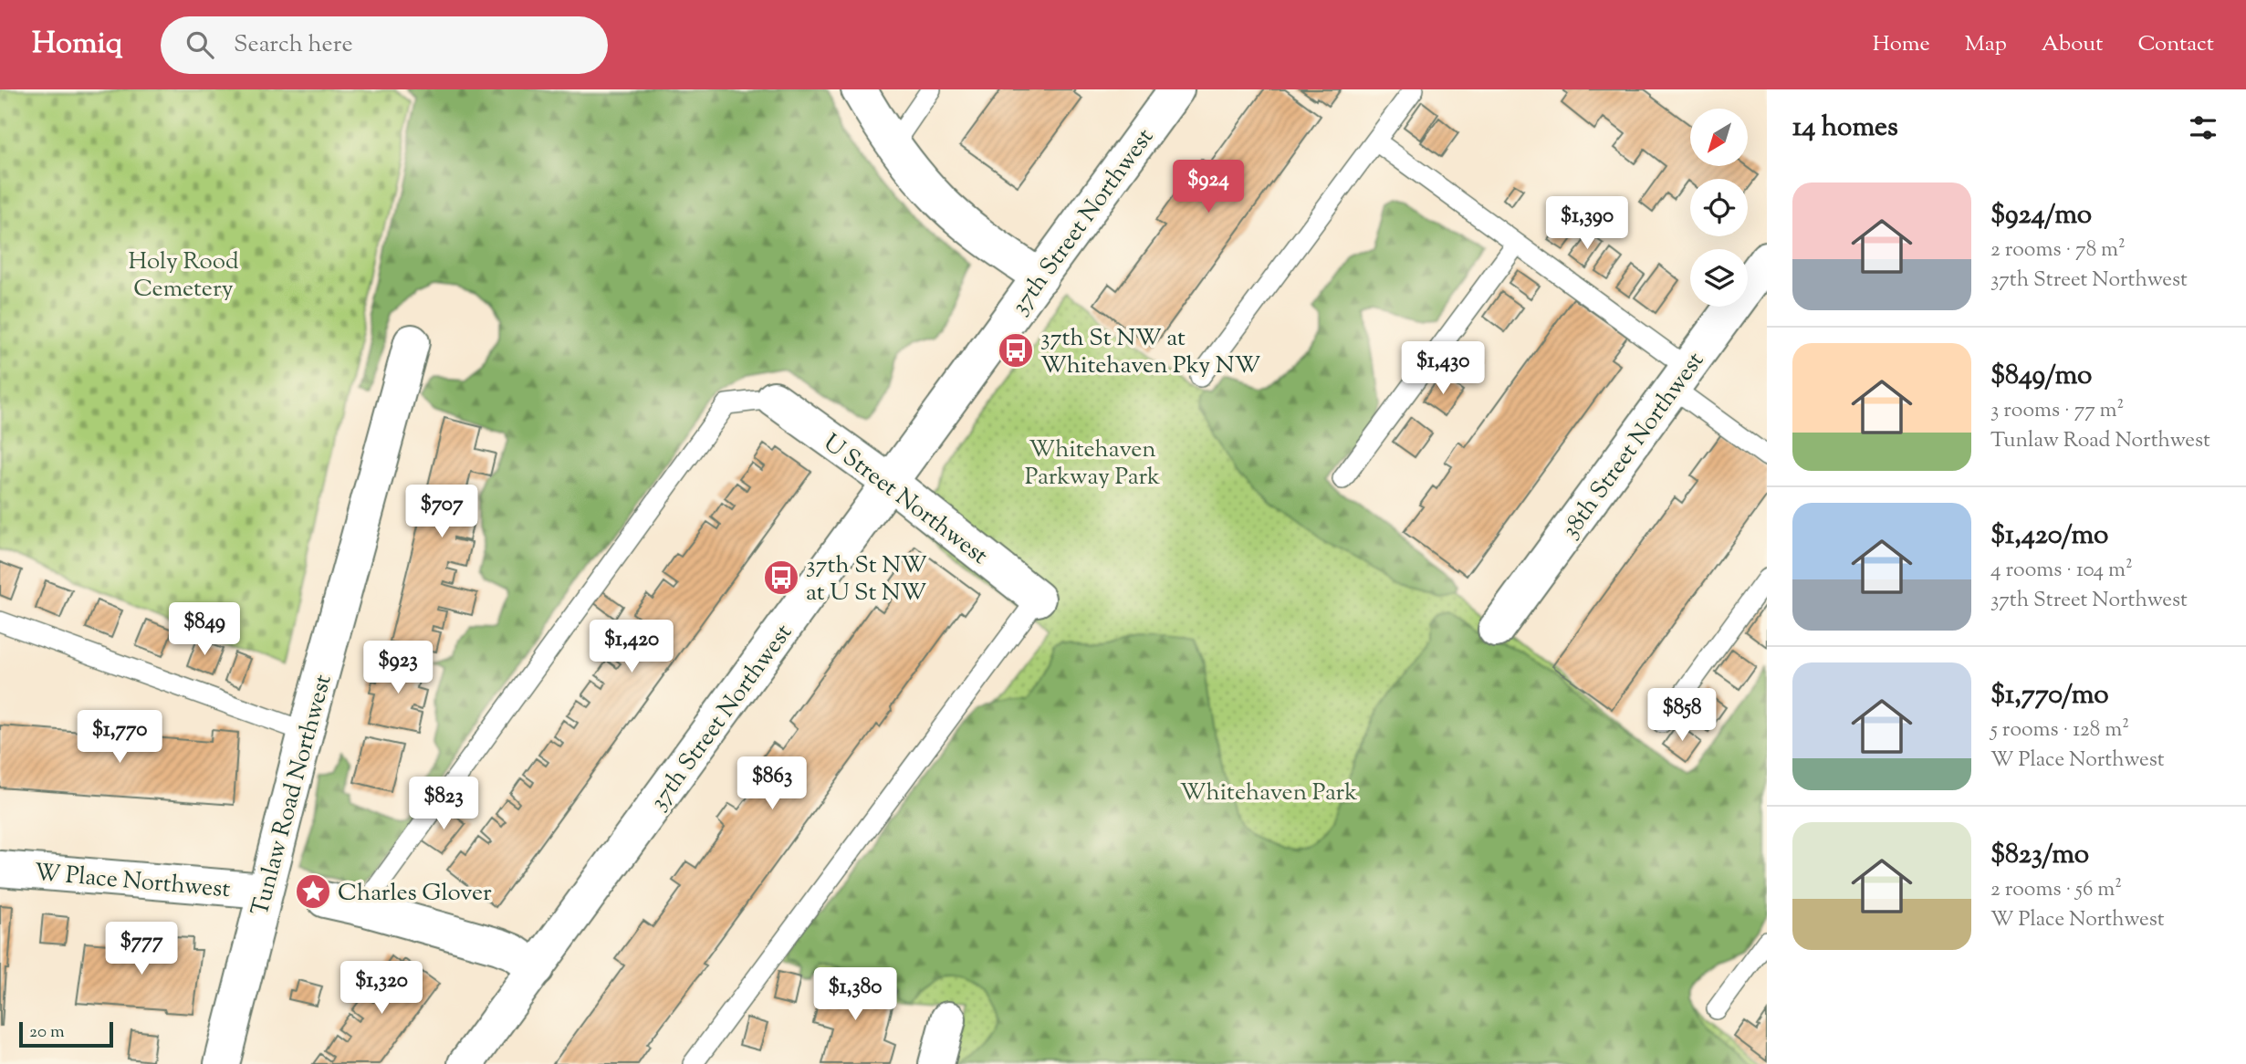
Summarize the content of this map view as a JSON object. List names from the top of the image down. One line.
{"streets":{"street":["37th Street Northwest","38th Street Northwest","U Street Northwest","Tunlaw Road Northwest","W Place Northwest"]},"crossings":[["37th Street Northwest","U Street Northwest"],["Tunlaw Road Northwest","W Place Northwest"]],"parks":["Holy Rood Cemetery","Whitehaven Parkway Park","Whitehaven Park"],"places":{"bus stop":["37th St NW at Whitehaven Pky NW","37th St NW at U St NW"],"place":["Charles Glover"]},"scale_bar":"20 m","north":"bottom left","page":{"header":"Homiq","search":"Search here","nav":["Home","Map","About","Contact"],"heading":"14 homes","price":["$924","$1,390","$1,430","$707","$849","$1,420","$923","$858","$1,770","$863","$823","$777","$1,320","$1,380"],"list":[{"name":"$924/mo","note":"2 rooms · 78 m² · 37th Street Northwest"},{"name":"$849/mo","note":"3 rooms · 77 m² · Tunlaw Road Northwest"},{"name":"$1,420/mo","note":"4 rooms · 104 m² · 37th Street Northwest"},{"name":"$1,770/mo","note":"5 rooms · 128 m² · W Place Northwest"},{"name":"$823/mo","note":"2 rooms · 56 m² · W Place Northwest"}],"scale":"20 m"}}
